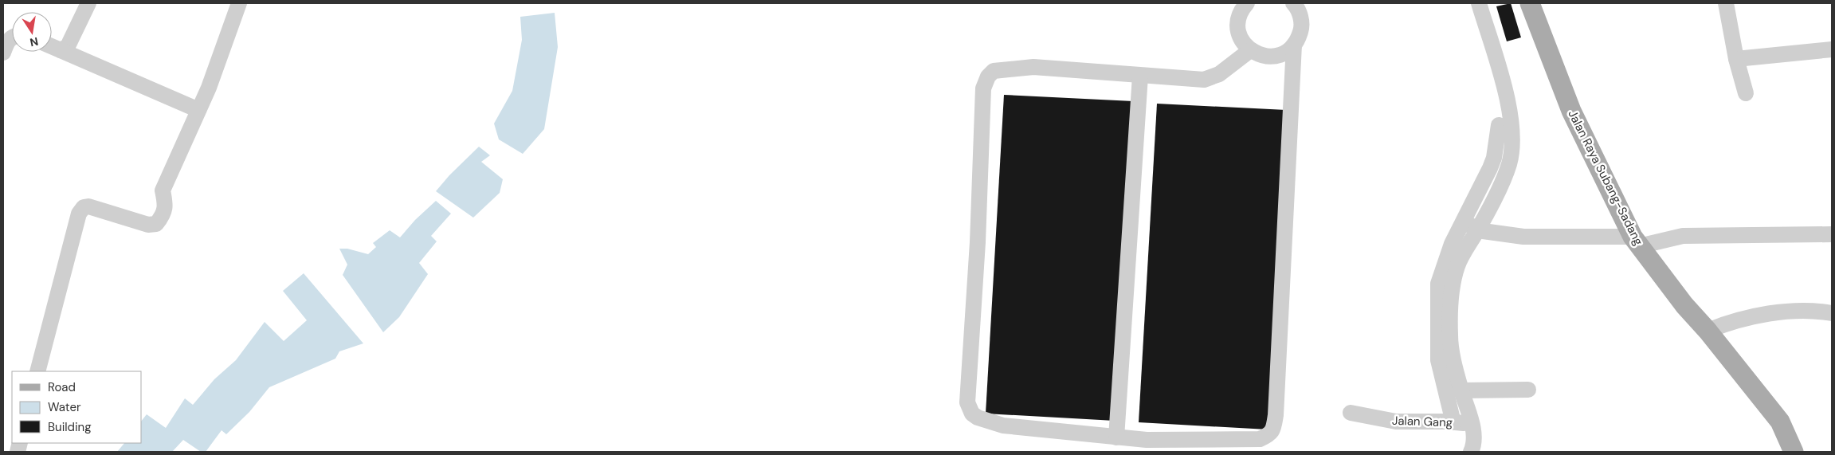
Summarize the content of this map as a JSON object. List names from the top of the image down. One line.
{"streets":{"main road":["Jalan Raya Subang-Sadang"],"street":["Jalan Gang"]},"legend":["Road","Water","Building"],"north":"bottom"}
